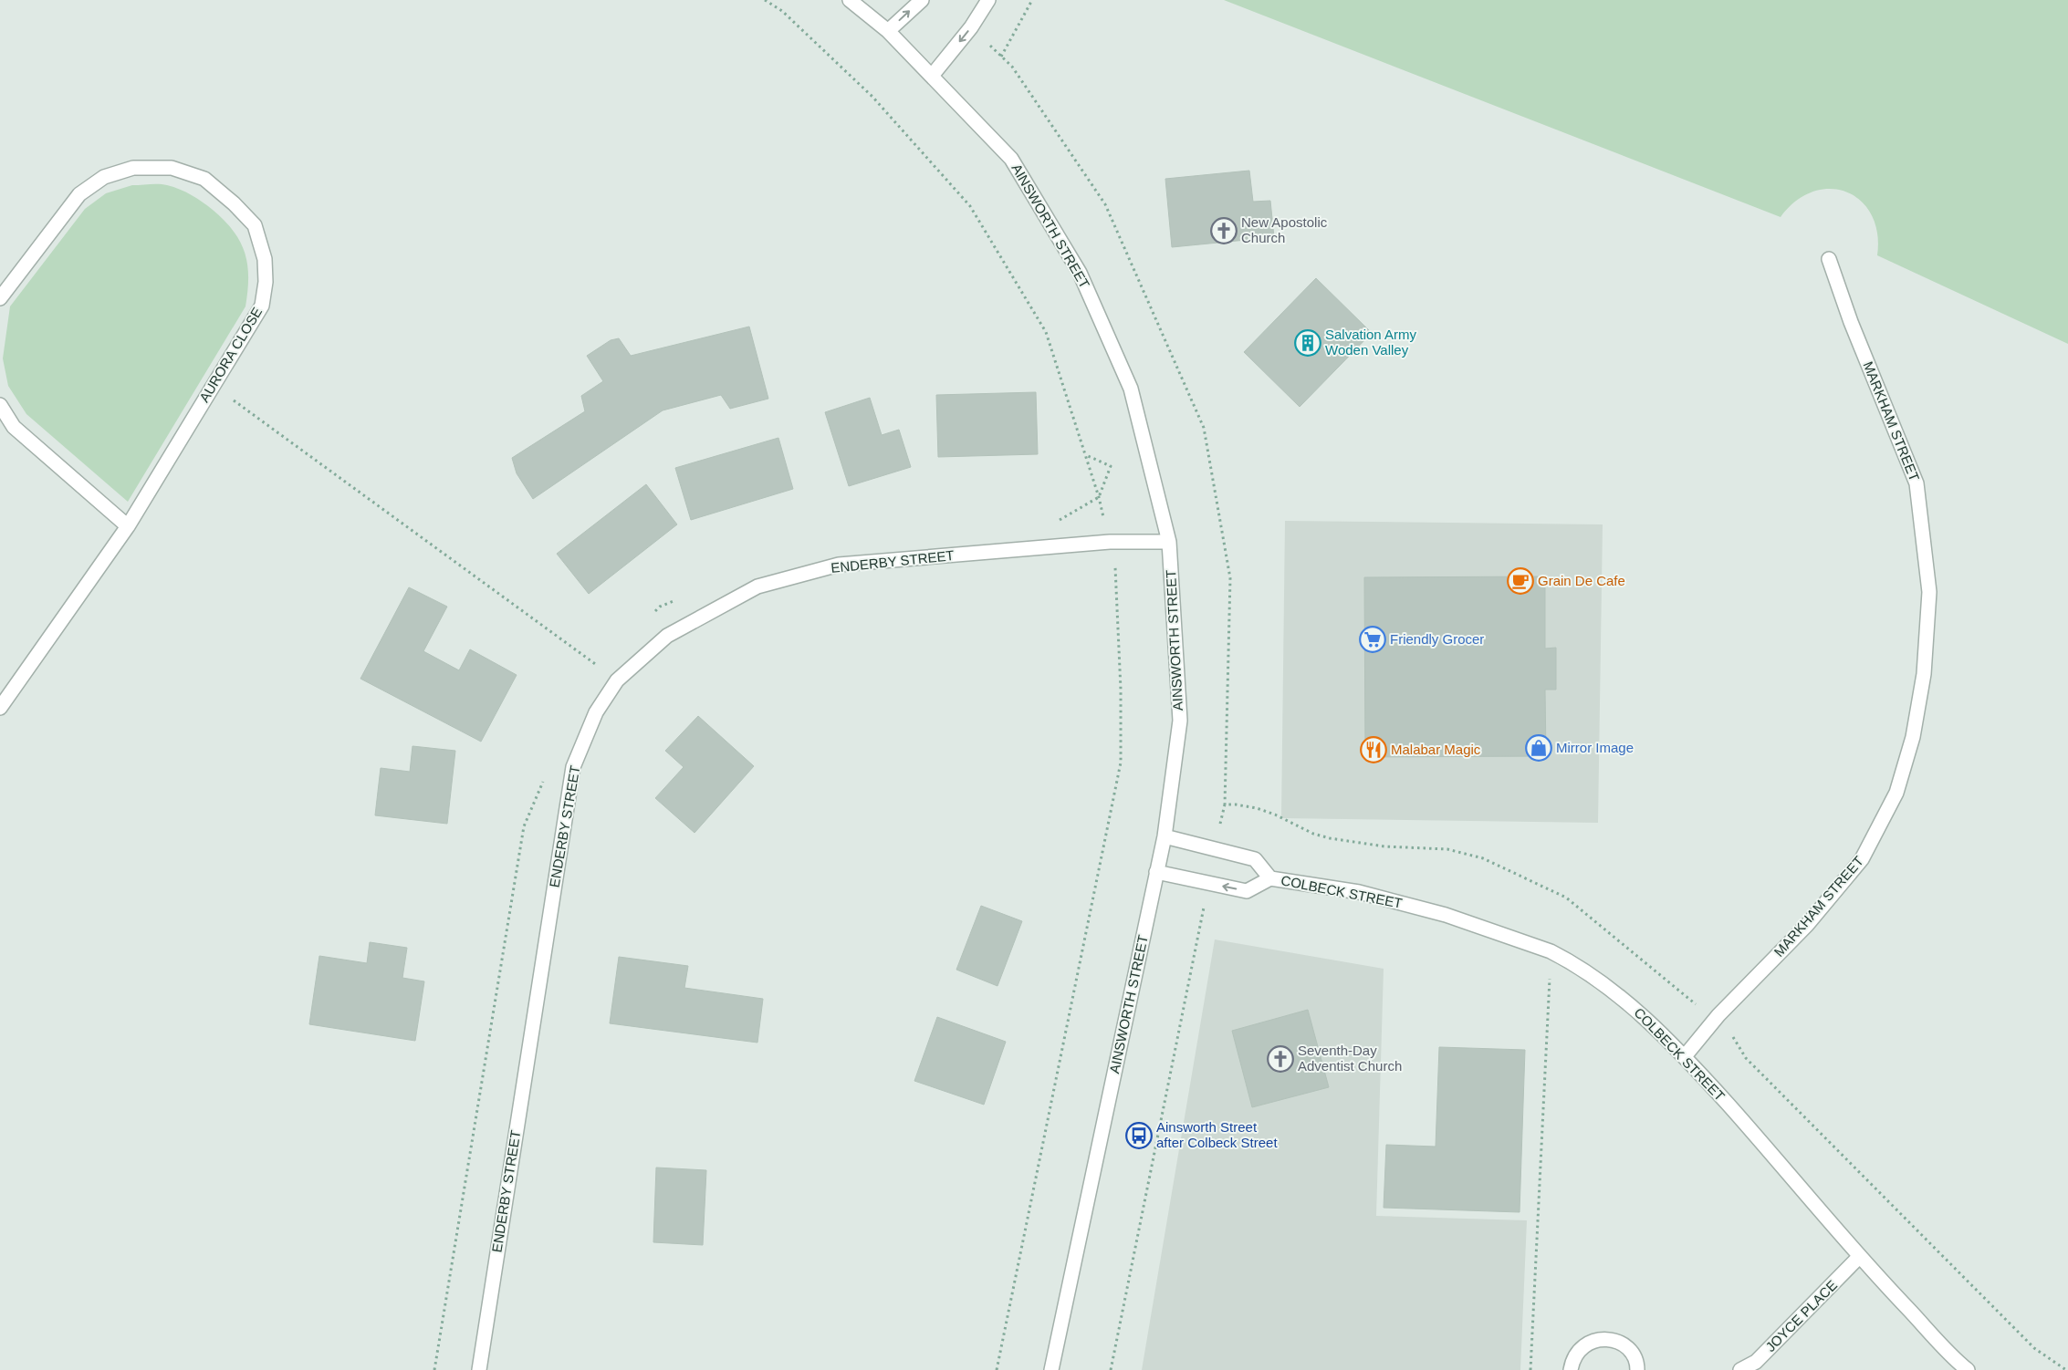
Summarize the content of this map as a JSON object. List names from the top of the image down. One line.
{"streets":{"street":["AINSWORTH STREET","AURORA CLOSE","MARKHAM STREET","ENDERBY STREET","COLBECK STREET","JOYCE PLACE"]},"crossings":[["AINSWORTH STREET","ENDERBY STREET"],["AINSWORTH STREET","COLBECK STREET"],["MARKHAM STREET","COLBECK STREET"],["COLBECK STREET","JOYCE PLACE"]],"places":{"church":["New Apostolic Church","Seventh-Day Adventist Church"],"building":["Salvation Army Woden Valley"],"cafe":["Grain De Cafe"],"supermarket":["Friendly Grocer"],"shop":["Mirror Image"],"restaurant":["Malabar Magic"],"bus stop":["Ainsworth Street after Colbeck Street"]}}
